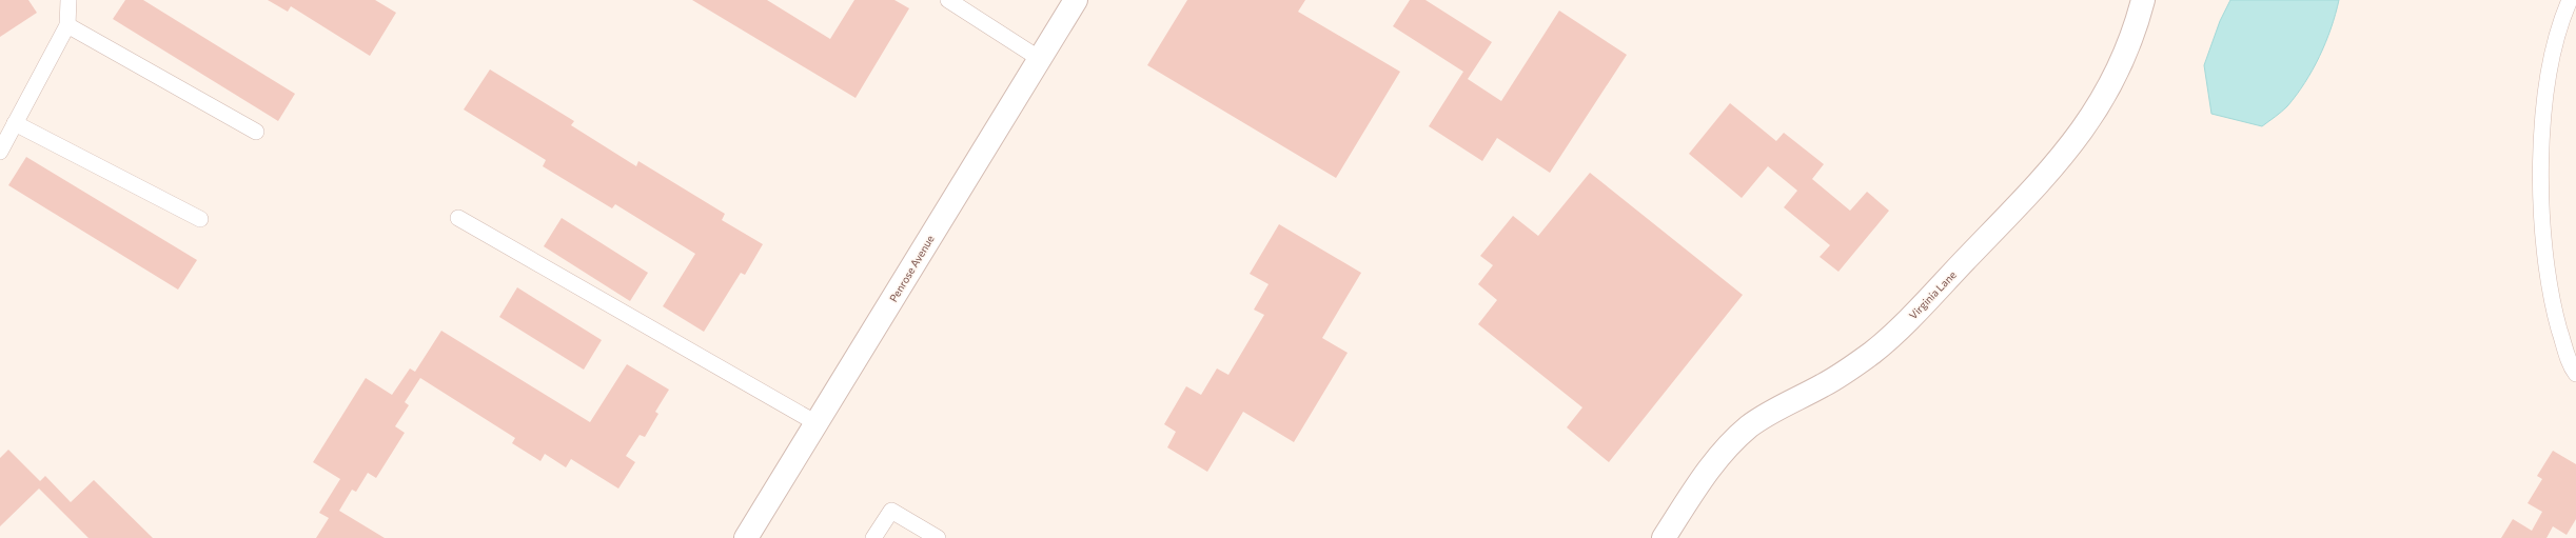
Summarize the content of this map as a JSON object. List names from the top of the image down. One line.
{"streets":{"street":["Penrose Avenue","Virginia Lane"]}}
